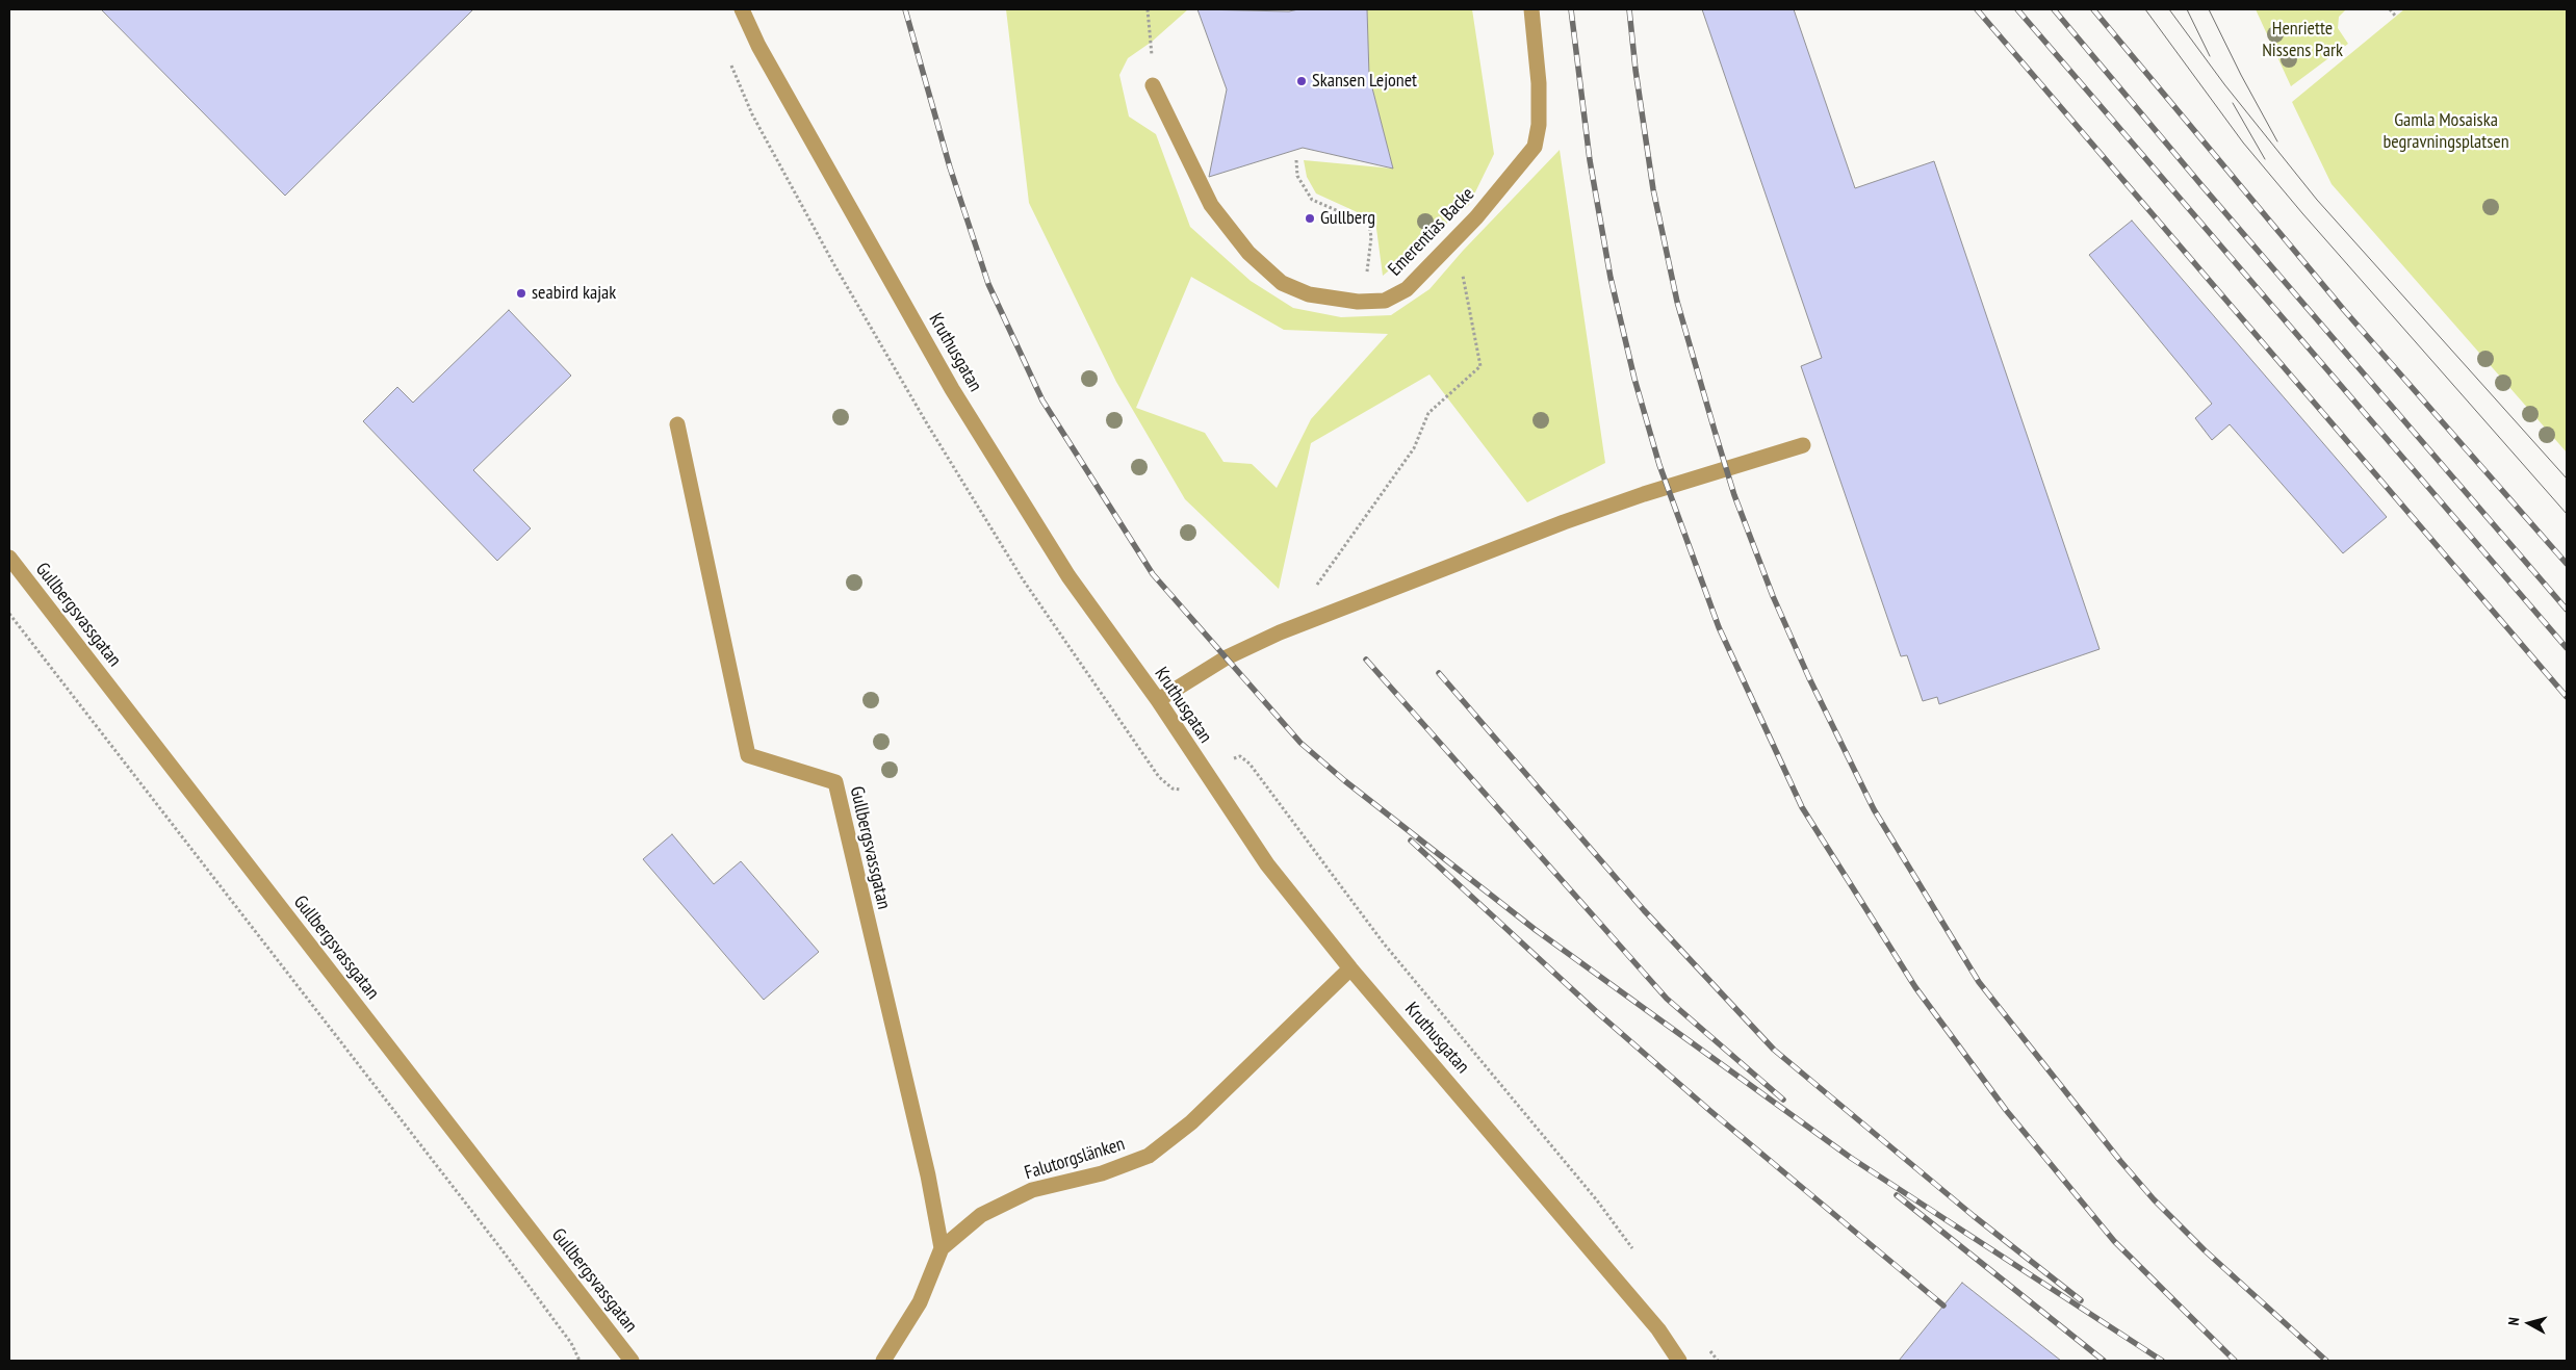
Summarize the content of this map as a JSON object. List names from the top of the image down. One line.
{"streets":{"street":["Emerentias Backe","Kruthusgatan","Gullbergsvassgatan","Falutorgslänken"]},"crossings":[["Kruthusgatan","Falutorgslänken"],["Gullbergsvassgatan","Falutorgslänken"]],"parks":["Henriette Nissens Park","Gamla Mosaiska begravningsplatsen"],"places":["Skansen Lejonet","Gullberg","seabird kajak"],"north":"left"}
